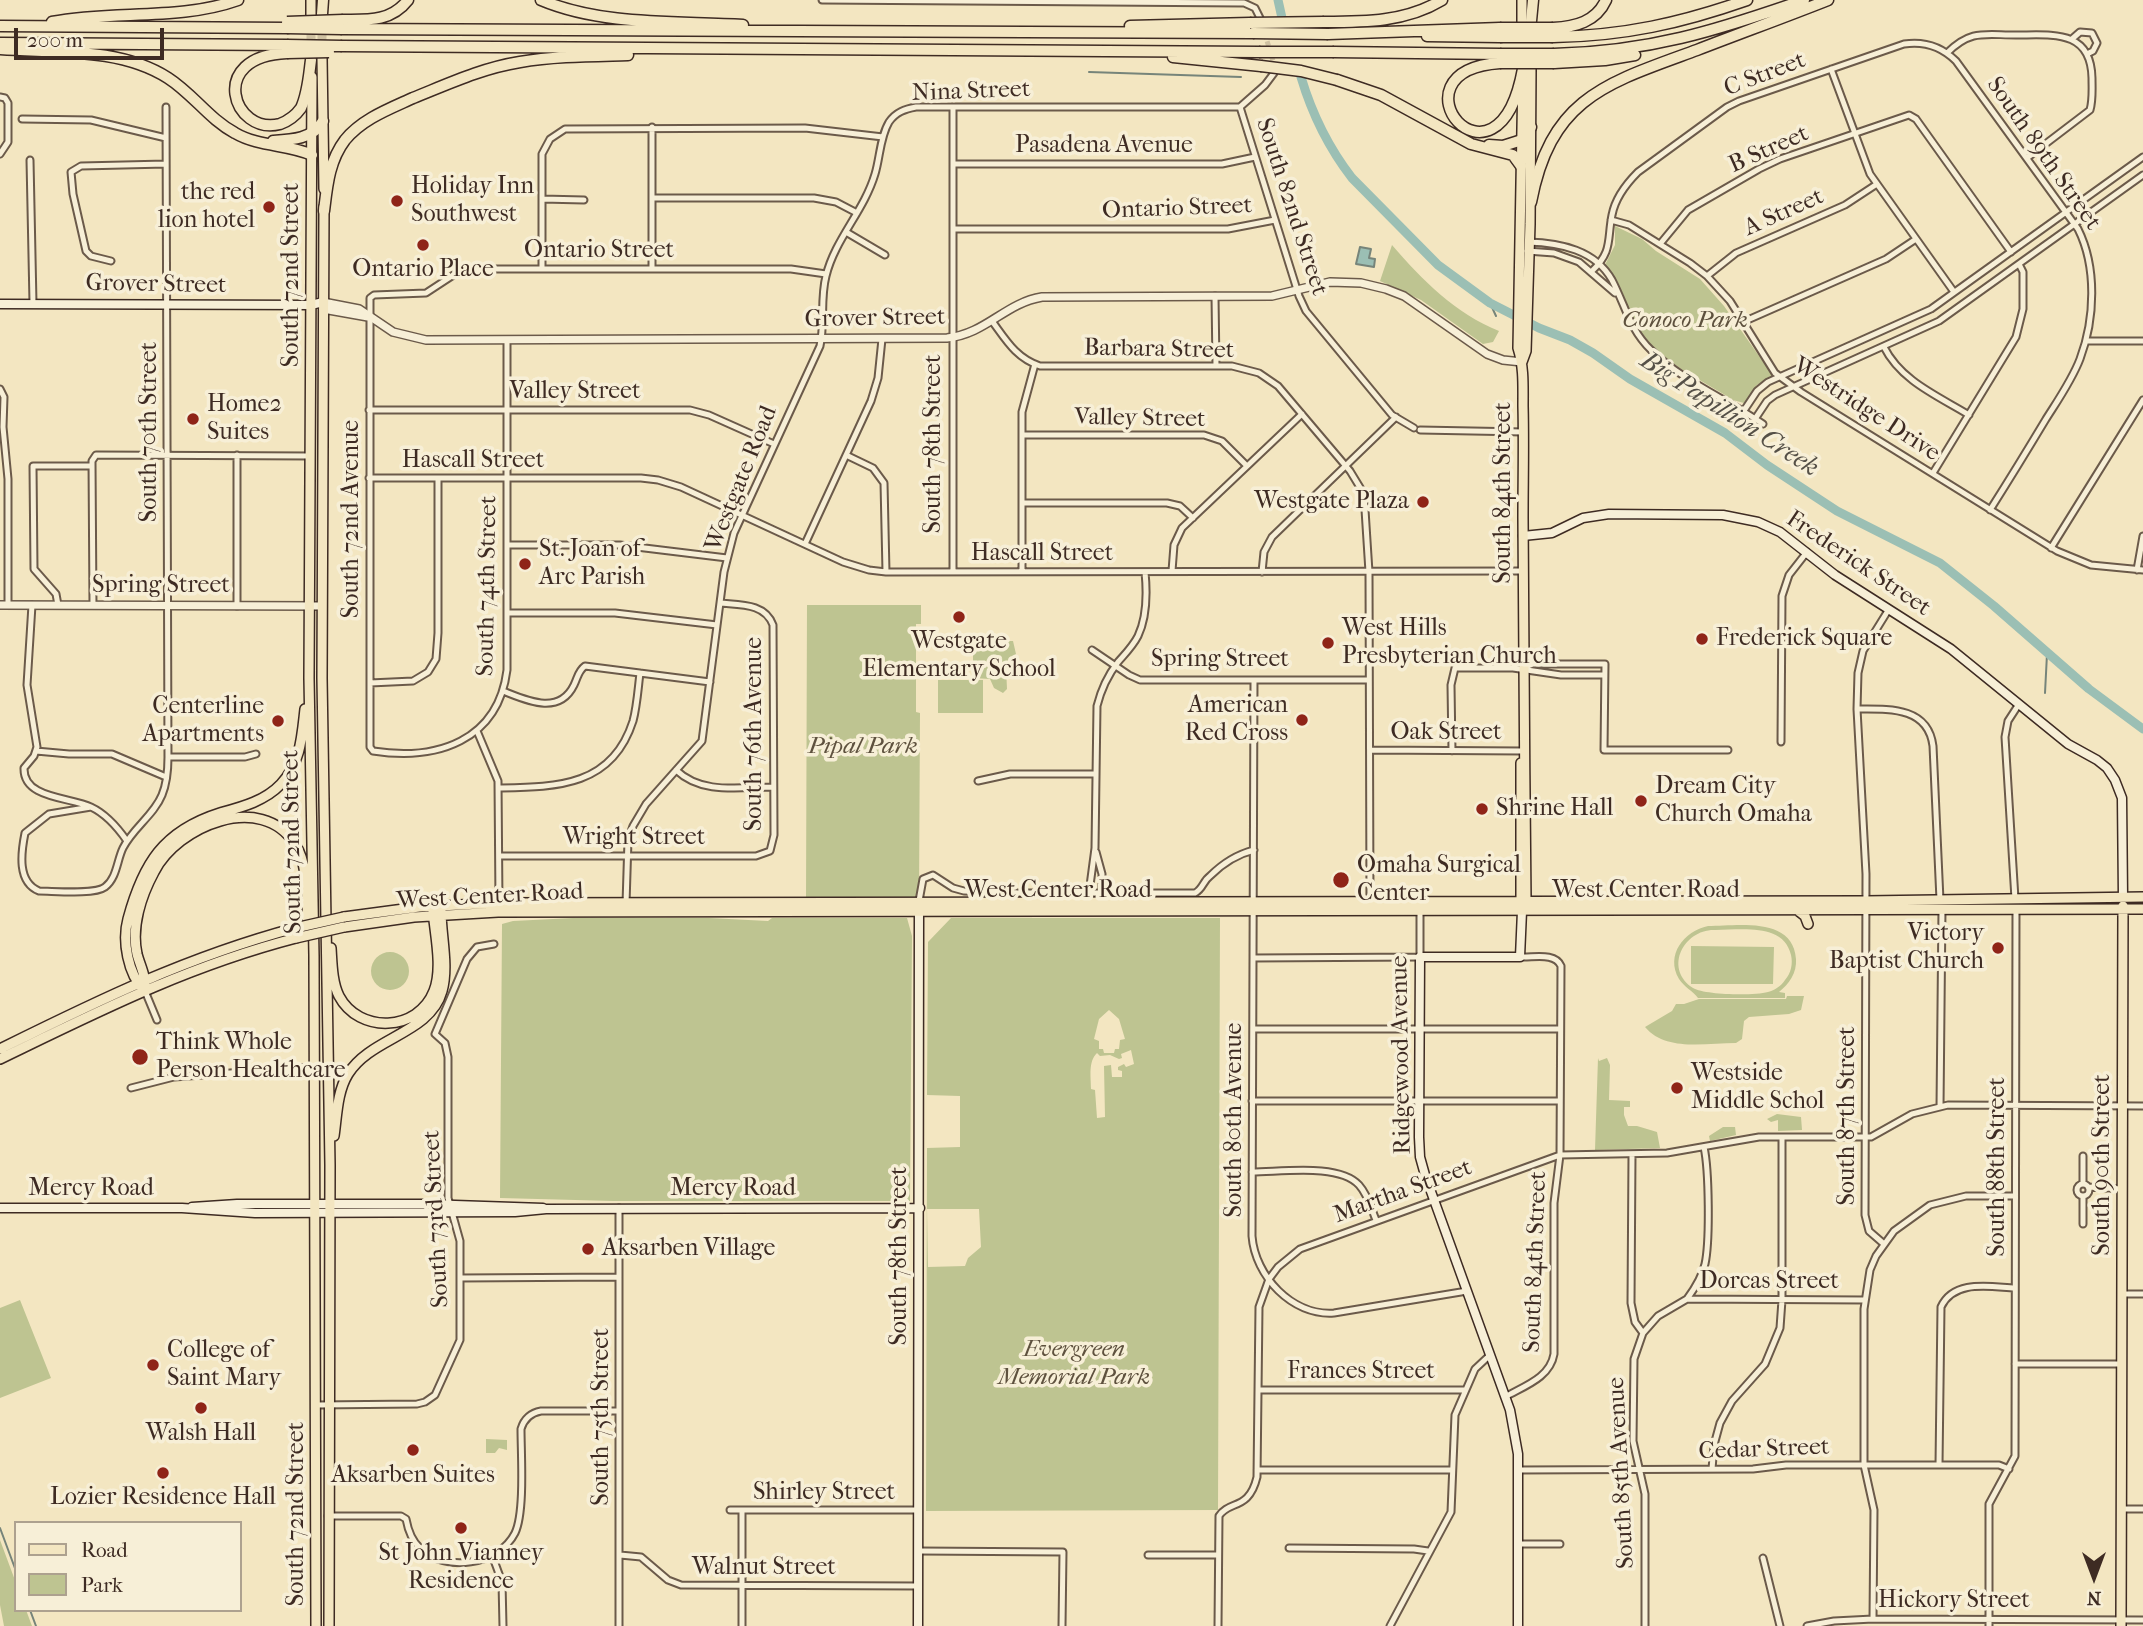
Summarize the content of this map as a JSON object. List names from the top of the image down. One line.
{"streets":{"main road":["South 72nd Street","Grover Street","South 78th Street","South 84th Street","Frederick Street","West Center Road","Ridgewood Avenue","South 90th Street","Mercy Road"],"street":["C Street","Nina Street","Pasadena Avenue","B Street","South 89th Street","South 82nd Street","Ontario Street","A Street","Barbara Street","Valley Street","Westridge Drive","South 70th Street","Hascall Street","Westgate Road","South 72nd Avenue","Spring Street","South 74th Street","Oak Street","South 76th Avenue","Wright Street","South 87th Street","South 80th Avenue","South 88th Street","Martha Street","South 73rd Street","Dorcas Street","Frances Street","South 75th Street","Cedar Street","South 85th Avenue","Shirley Street","Walnut Street","Hickory Street"]},"crossings":[["C Street","South 89th Street"],["C Street","Westridge Drive"],["Nina Street","South 82nd Street"],["Nina Street","South 78th Street"],["Nina Street","Westgate Road"],["Pasadena Avenue","South 82nd Street"],["Pasadena Avenue","South 78th Street"],["B Street","Westridge Drive"],["South 89th Street","Westridge Drive"],["South 82nd Street","Ontario Street"],["South 82nd Street","Grover Street"],["South 82nd Street","South 84th Street"],["Ontario Street","South 78th Street"],["Ontario Street","Westgate Road"],["Ontario Street","South 72nd Avenue"],["A Street","Westridge Drive"],["South 72nd Street","Grover Street"],["South 72nd Street","Spring Street"],["South 72nd Street","Mercy Road"],["South 72nd Street","South 73rd Street"],["Grover Street","South 70th Street"],["Grover Street","South 78th Street"],["Grover Street","Westgate Road"],["Grover Street","South 84th Street"],["Grover Street","South 72nd Avenue"],["Grover Street","South 74th Street"],["Barbara Street","Hascall Street"],["Barbara Street","Spring Street"],["Barbara Street","Oak Street"],["Barbara Street","West Center Road"],["Valley Street","Westgate Road"],["Valley Street","South 72nd Avenue"],["Valley Street","South 74th Street"],["South 70th Street","Spring Street"],["South 78th Street","Hascall Street"],["South 78th Street","West Center Road"],["South 78th Street","Mercy Road"],["South 78th Street","Shirley Street"],["South 78th Street","Walnut Street"],["Hascall Street","Westgate Road"],["Hascall Street","South 84th Street"],["Hascall Street","South 72nd Avenue"],["Hascall Street","South 74th Street"],["Westgate Road","South 76th Avenue"],["Westgate Road","Wright Street"],["Westgate Road","West Center Road"],["South 84th Street","Frederick Street"],["South 84th Street","Oak Street"],["South 84th Street","West Center Road"],["South 84th Street","Ridgewood Avenue"],["South 84th Street","Martha Street"],["South 72nd Avenue","South 74th Street"],["Frederick Street","South 87th Street"],["Frederick Street","South 90th Street"],["Frederick Street","South 88th Street"],["Spring Street","South 80th Avenue"],["South 76th Avenue","Wright Street"],["West Center Road","Ridgewood Avenue"],["West Center Road","South 87th Street"],["West Center Road","South 80th Avenue"],["West Center Road","South 90th Street"],["West Center Road","South 88th Street"],["Ridgewood Avenue","Martha Street"],["South 87th Street","Martha Street"],["South 80th Avenue","Martha Street"],["South 90th Street","Hickory Street"],["South 88th Street","Cedar Street"],["South 88th Street","Hickory Street"],["Mercy Road","South 73rd Street"],["Mercy Road","South 75th Street"],["Dorcas Street","South 85th Avenue"],["South 75th Street","Walnut Street"],["Cedar Street","South 85th Avenue"]],"water":["Big Papillion Creek"],"parks":["Conoco Park","Pipal Park","Evergreen Memorial Park"],"places":["Holiday Inn Southwest","the red lion hotel","Ontario Place","Home2 Suites","Westgate Plaza","St. Joan of Arc Parish","Westgate Elementary School","Frederick Square","West Hills Presbyterian Church","American Red Cross","Centerline Apartments","Dream City Church Omaha","Shrine Hall","Omaha Surgical Center","Victory Baptist Church","Think Whole Person Healthcare","Westside Middle Schol","Aksarben Village","College of Saint Mary","Walsh Hall","Aksarben Suites","Lozier Residence Hall","St John Vianney Residence"],"legend":["Road","Park"],"scale_bar":"200 m","north":"bottom"}
